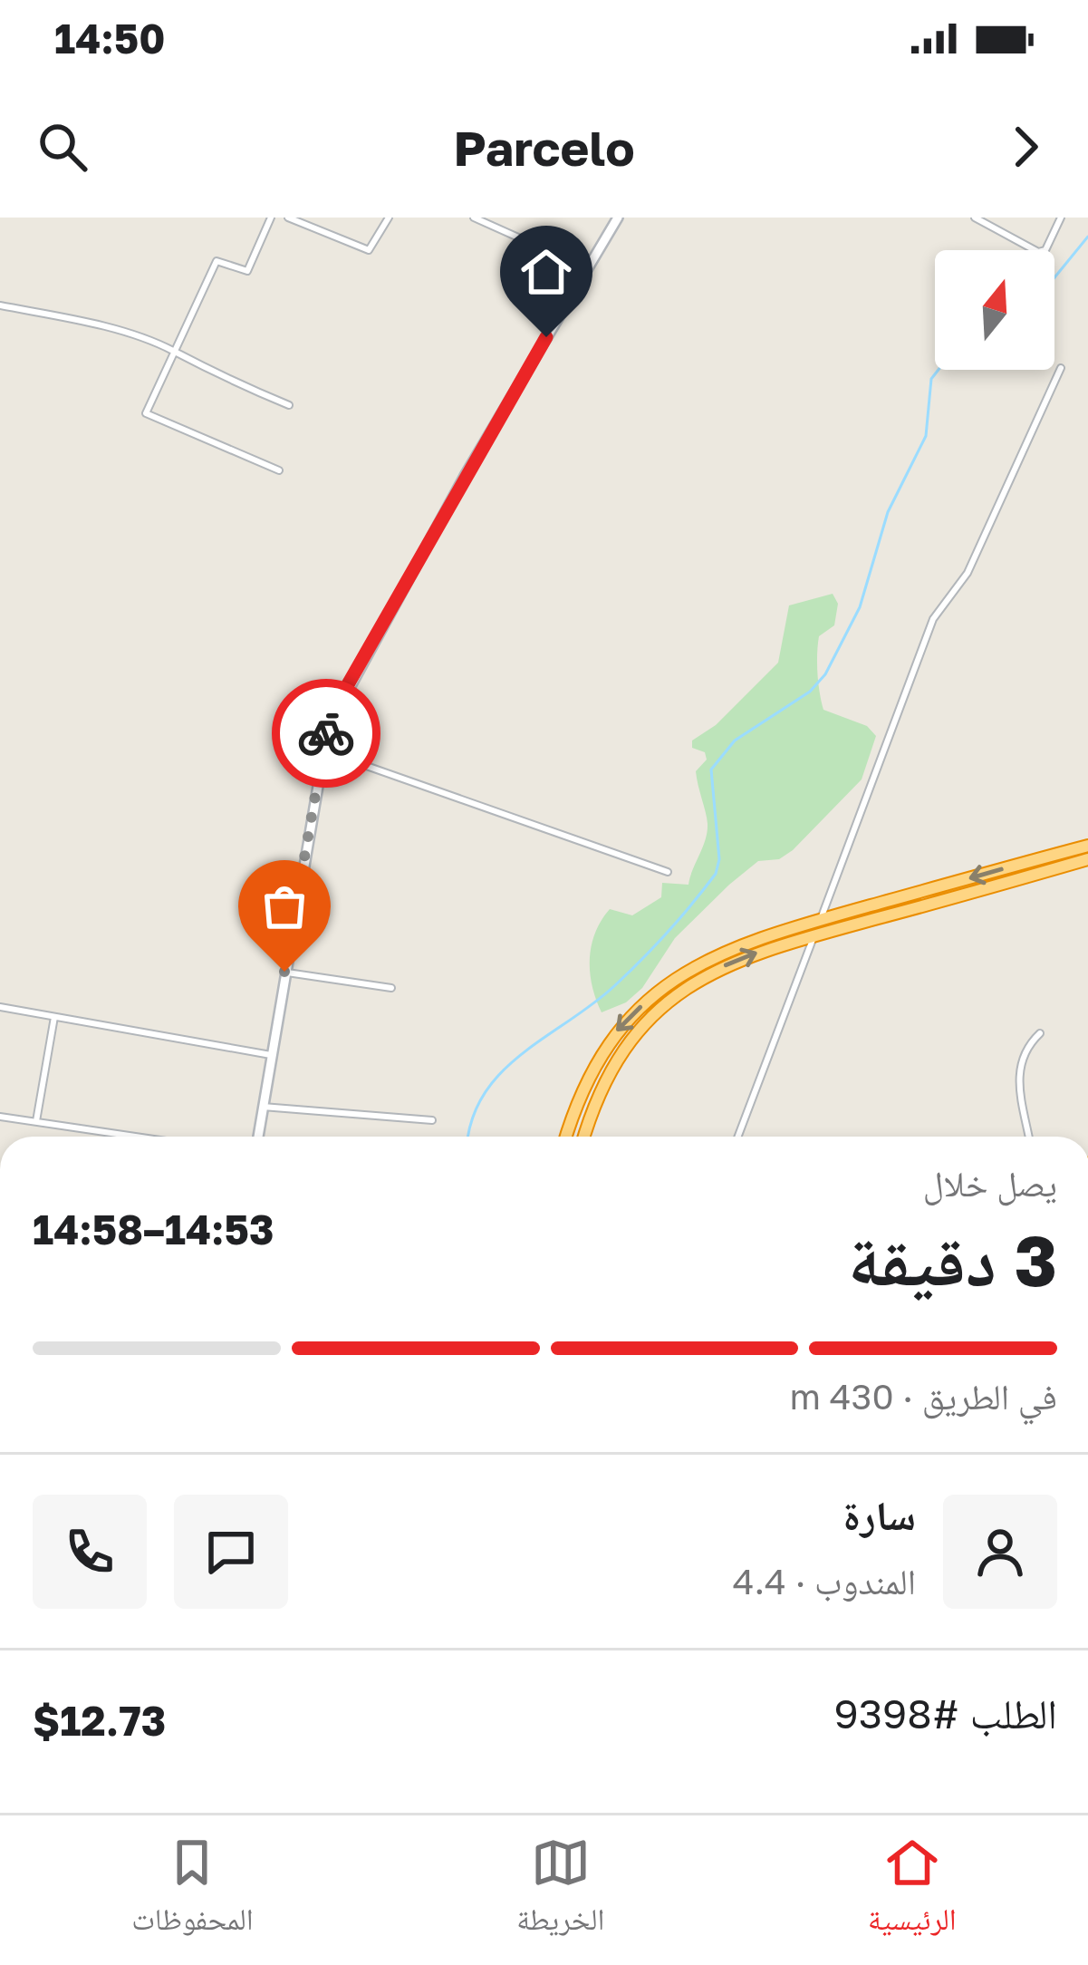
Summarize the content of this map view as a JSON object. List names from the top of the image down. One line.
{"north":"top","page":{"status":"14:50","header":"Parcelo","heading":["3 دقيقة","يصل خلال","14:53–14:58"],"panel":["سارة","المندوب · 4.4","الطلب #9398","$12.73"],"bar":"في الطريق · 430 m","tabs":["الرئيسية","الخريطة","المحفوظات"]}}
